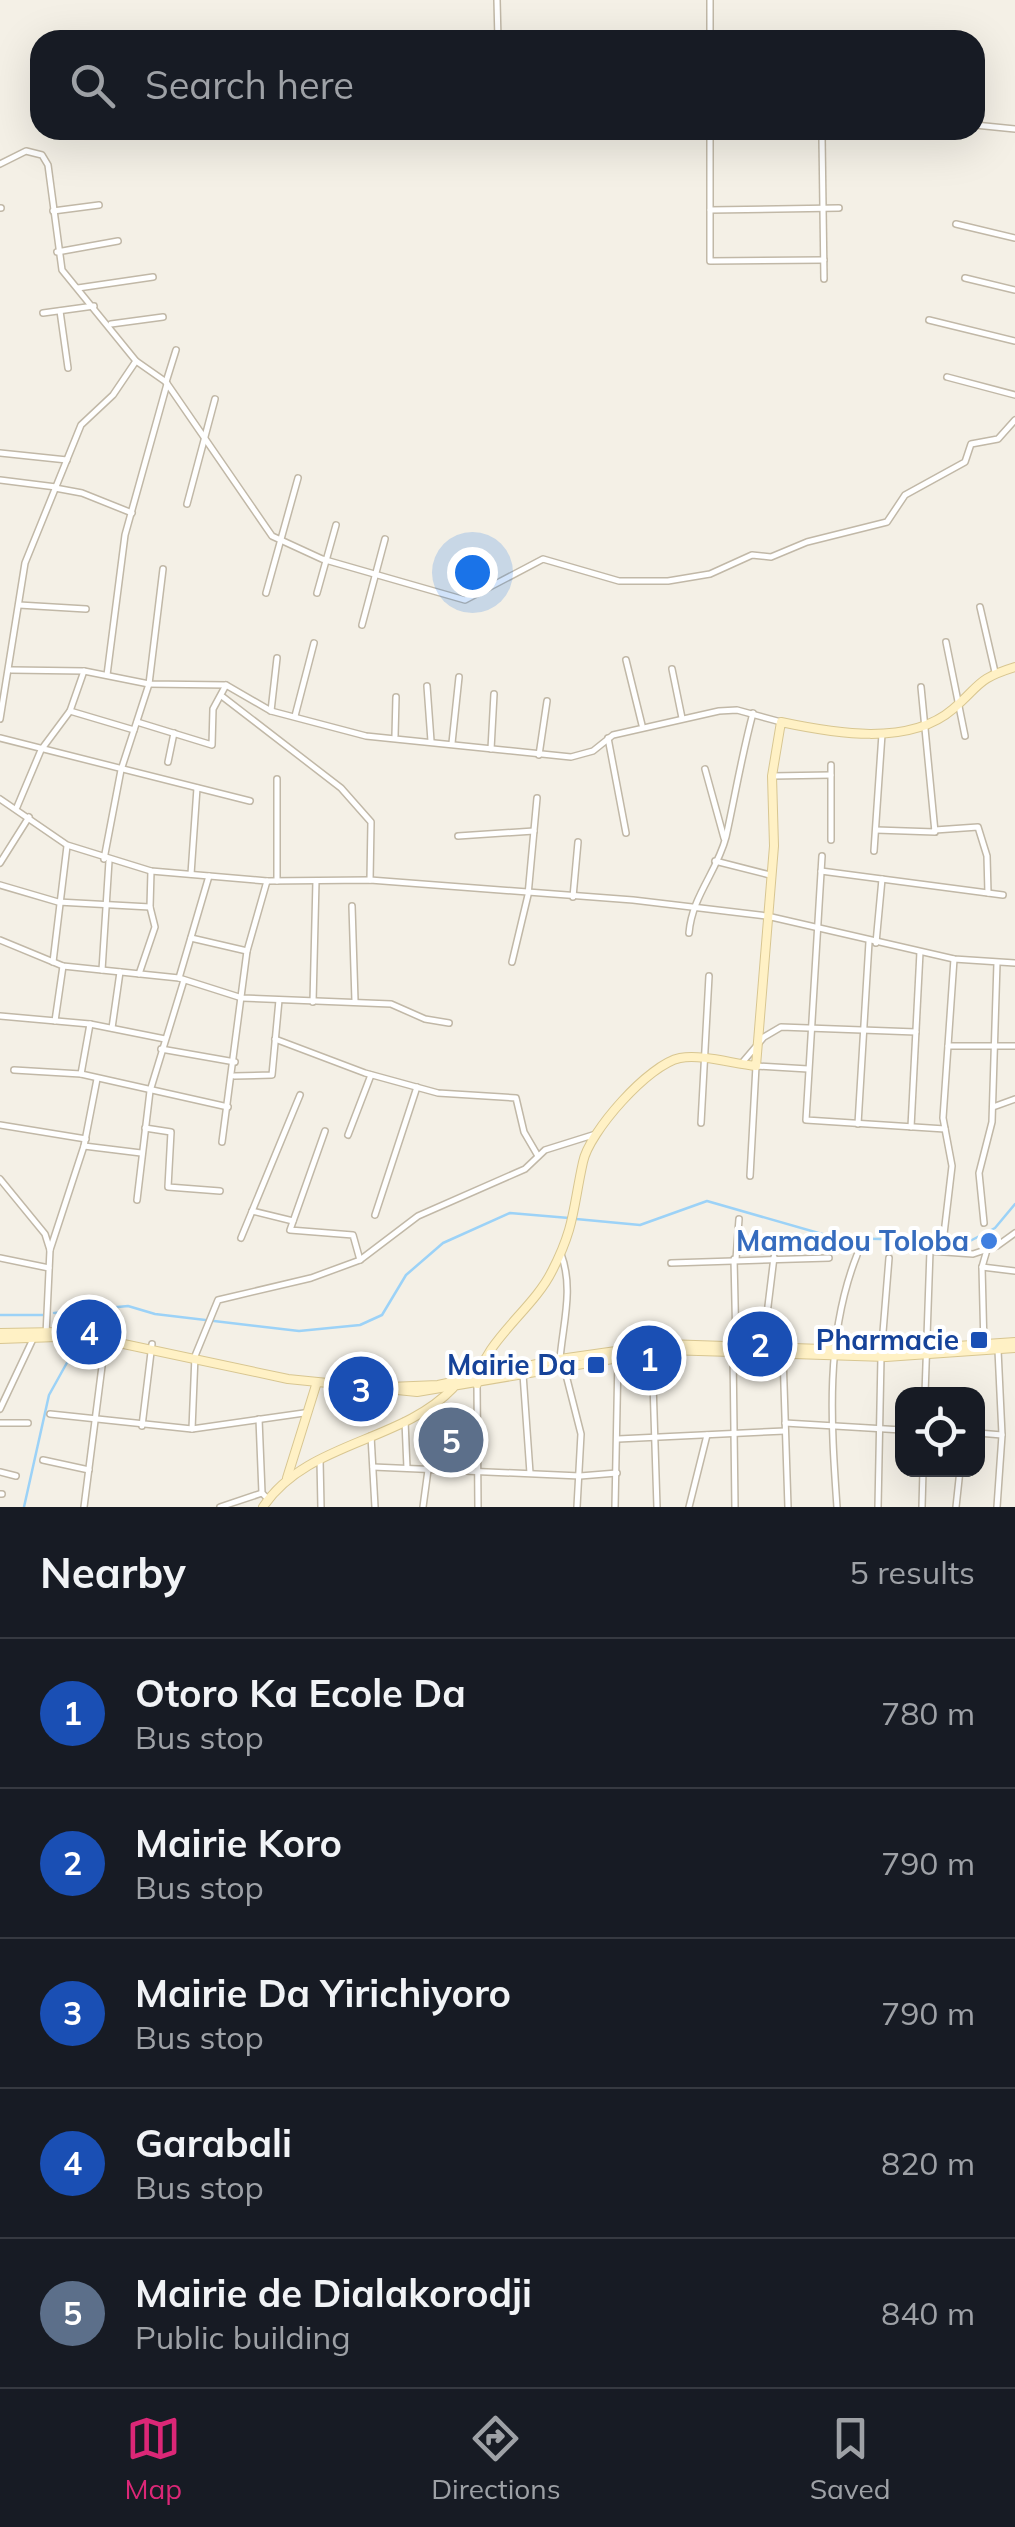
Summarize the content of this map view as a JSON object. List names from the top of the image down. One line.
{"places":{"other":["Mamadou Toloba"],"transit":["Pharmacie","Mairie Da"]},"page":{"search":"Search here","pins":["4","2","1","3","5"],"heading":["Nearby","5 results"],"list":[{"mark":"1","name":"Otoro Ka Ecole Da","note":"Bus stop","value":"780 m"},{"mark":"2","name":"Mairie Koro","note":"Bus stop","value":"790 m"},{"mark":"3","name":"Mairie Da Yirichiyoro","note":"Bus stop","value":"790 m"},{"mark":"4","name":"Garabali","note":"Bus stop","value":"820 m"},{"mark":"5","name":"Mairie de Dialakorodji","note":"Public building","value":"840 m"}],"nav":["Map","Directions","Saved"]}}
